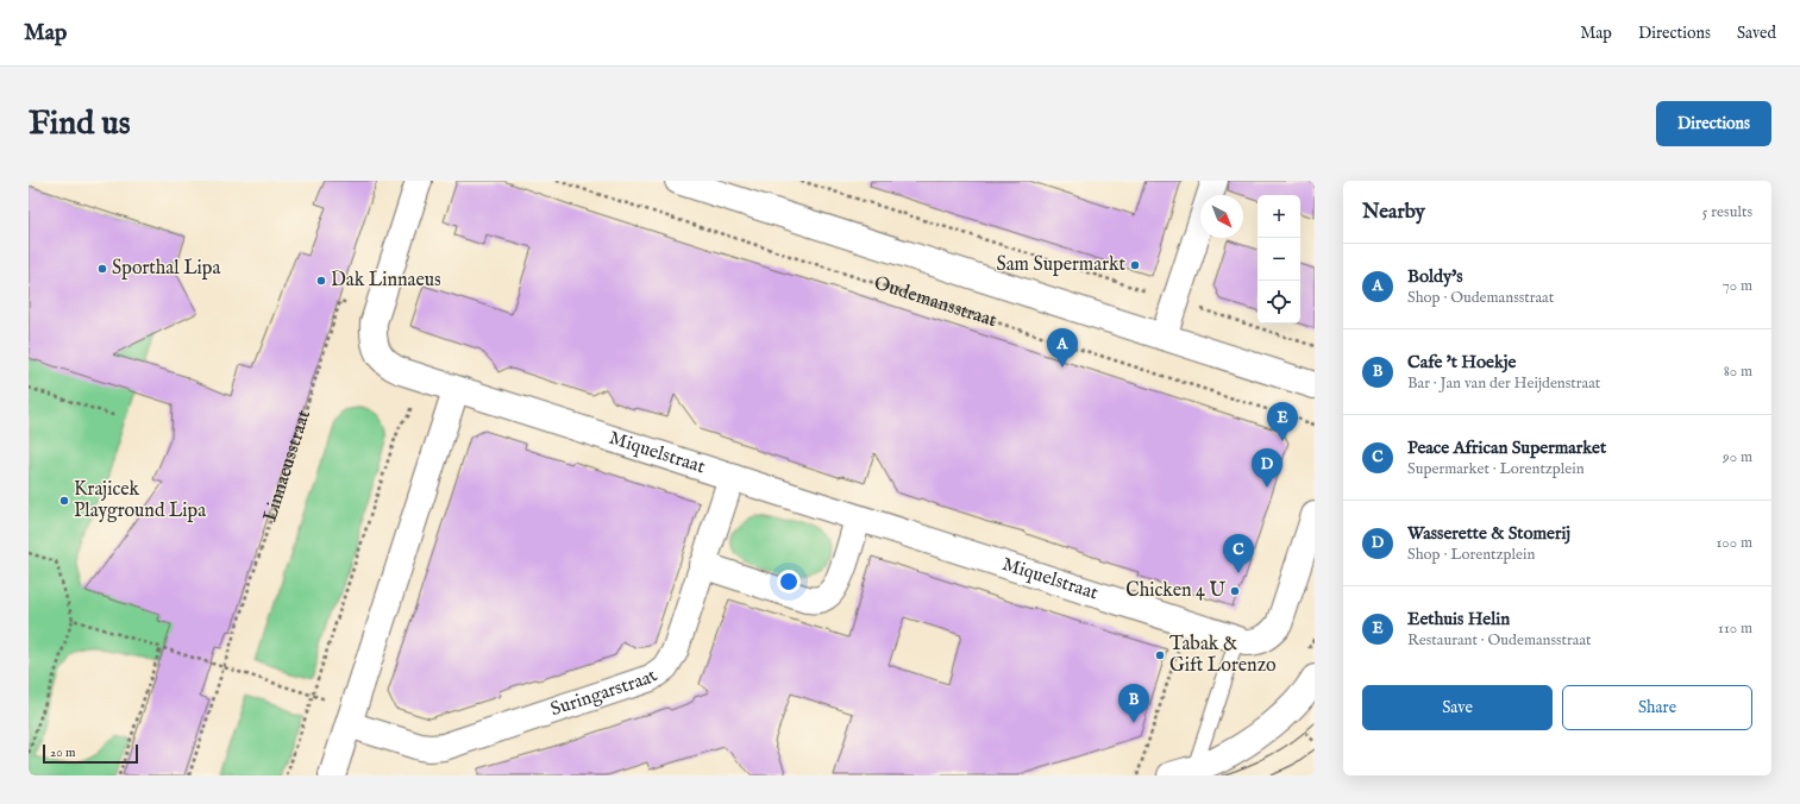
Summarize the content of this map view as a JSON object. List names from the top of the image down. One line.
{"streets":{"street":["Oudemansstraat","Miquelstraat","Suringarstraat"],"path":["Linnaeusstraat"]},"crossings":[["Miquelstraat","Suringarstraat"]],"places":["Sam Supermarkt","Sporthal Lipa","Dak Linnaeus","Krajicek Playground Lipa","Chicken 4 U","Tabak & Gift Lorenzo"],"scale_bar":"20 m","north":"bottom right","page":{"header":"Map","nav":["Map","Directions","Saved"],"buttons":["Directions",["Save","Share"]],"title":"Find us","heading":["Nearby","5 results"],"map_buttons":["+","−"],"list":[{"mark":"A","name":"Boldy's","note":"Shop · Oudemansstraat","value":"70 m"},{"mark":"B","name":"Cafe 't Hoekje","note":"Bar · Jan van der Heijdenstraat","value":"80 m"},{"mark":"C","name":"Peace African Supermarket","note":"Supermarket · Lorentzplein","value":"90 m"},{"mark":"D","name":"Wasserette & Stomerij","note":"Shop · Lorentzplein","value":"100 m"},{"mark":"E","name":"Eethuis Helin","note":"Restaurant · Oudemansstraat","value":"110 m"}],"pins":["A","E","D","C","B"],"scale":"20 m"}}
